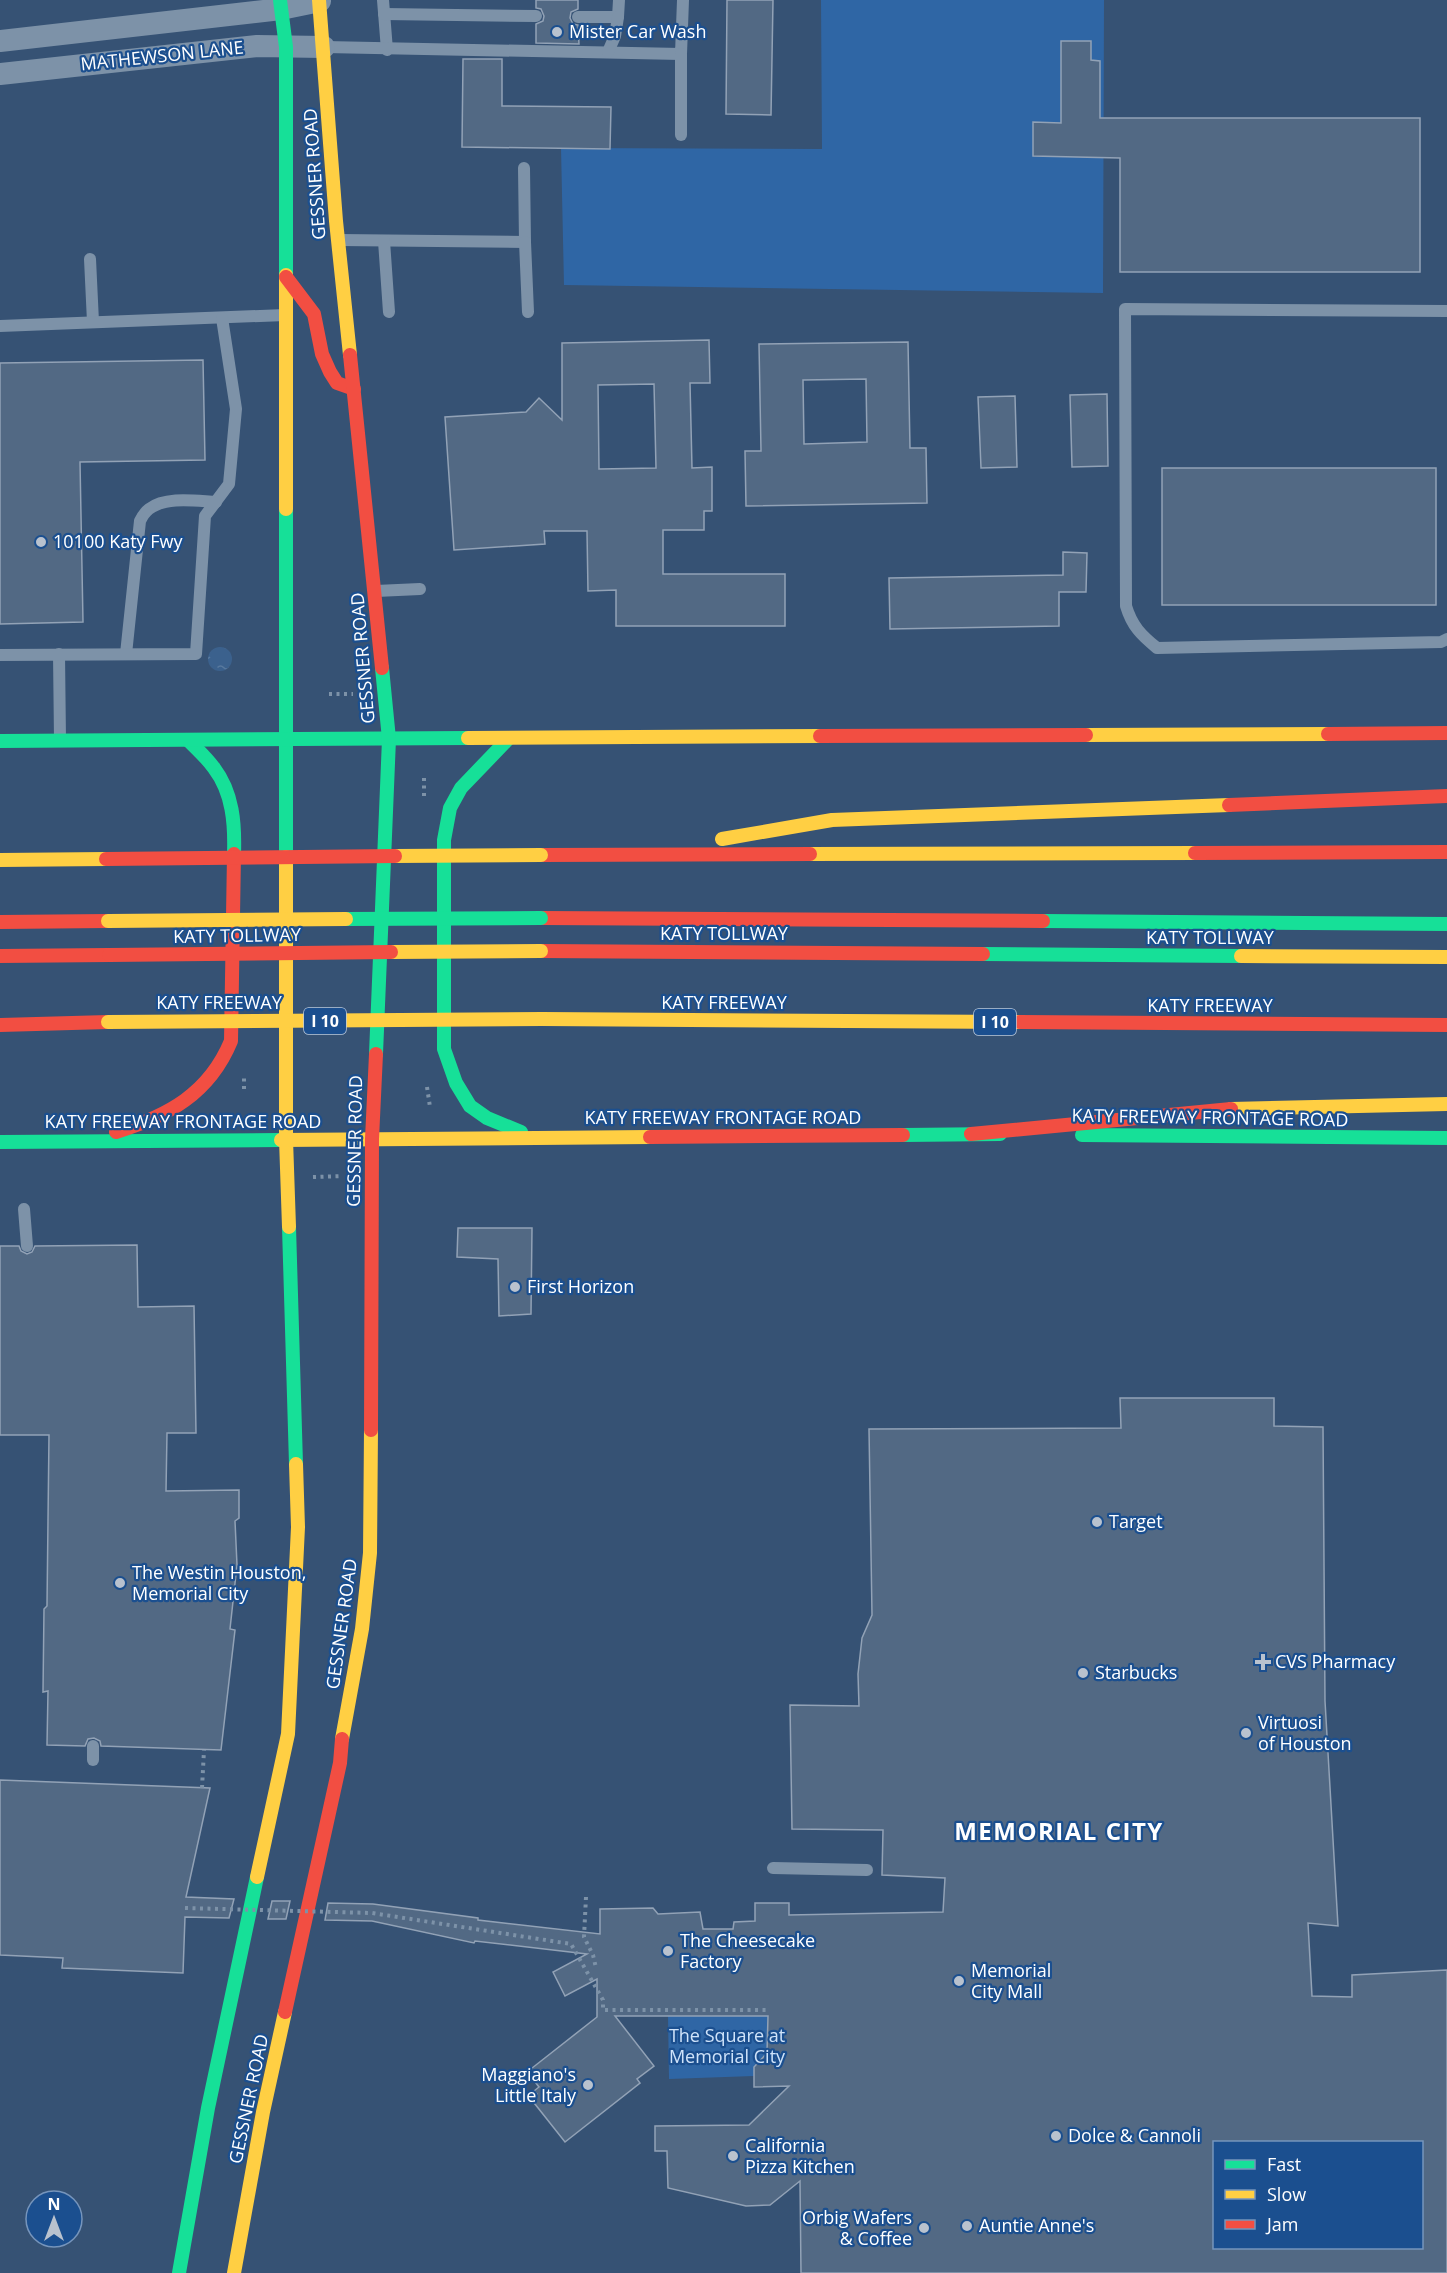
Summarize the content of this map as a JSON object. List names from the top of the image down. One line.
{"streets":{"main road":["GESSNER ROAD","KATY TOLLWAY","KATY FREEWAY","I 10","KATY FREEWAY FRONTAGE ROAD"],"street":["MATHEWSON LANE"]},"crossings":[["MATHEWSON LANE","GESSNER ROAD"],["GESSNER ROAD","KATY FREEWAY FRONTAGE ROAD"]],"districts":["MEMORIAL CITY"],"parks":["The Square at Memorial City"],"places":{"other":["Mister Car Wash","10100 Katy Fwy","First Horizon","Target","The Westin Houston, Memorial City","Starbucks","Virtuosi of Houston","The Cheesecake Factory","Memorial City Mall","Maggiano's Little Italy","Dolce & Cannoli","California Pizza Kitchen","Auntie Anne's","Orbig Wafers & Coffee"],"health":["CVS Pharmacy"]},"legend":["Fast","Slow","Jam"],"north":"top"}
